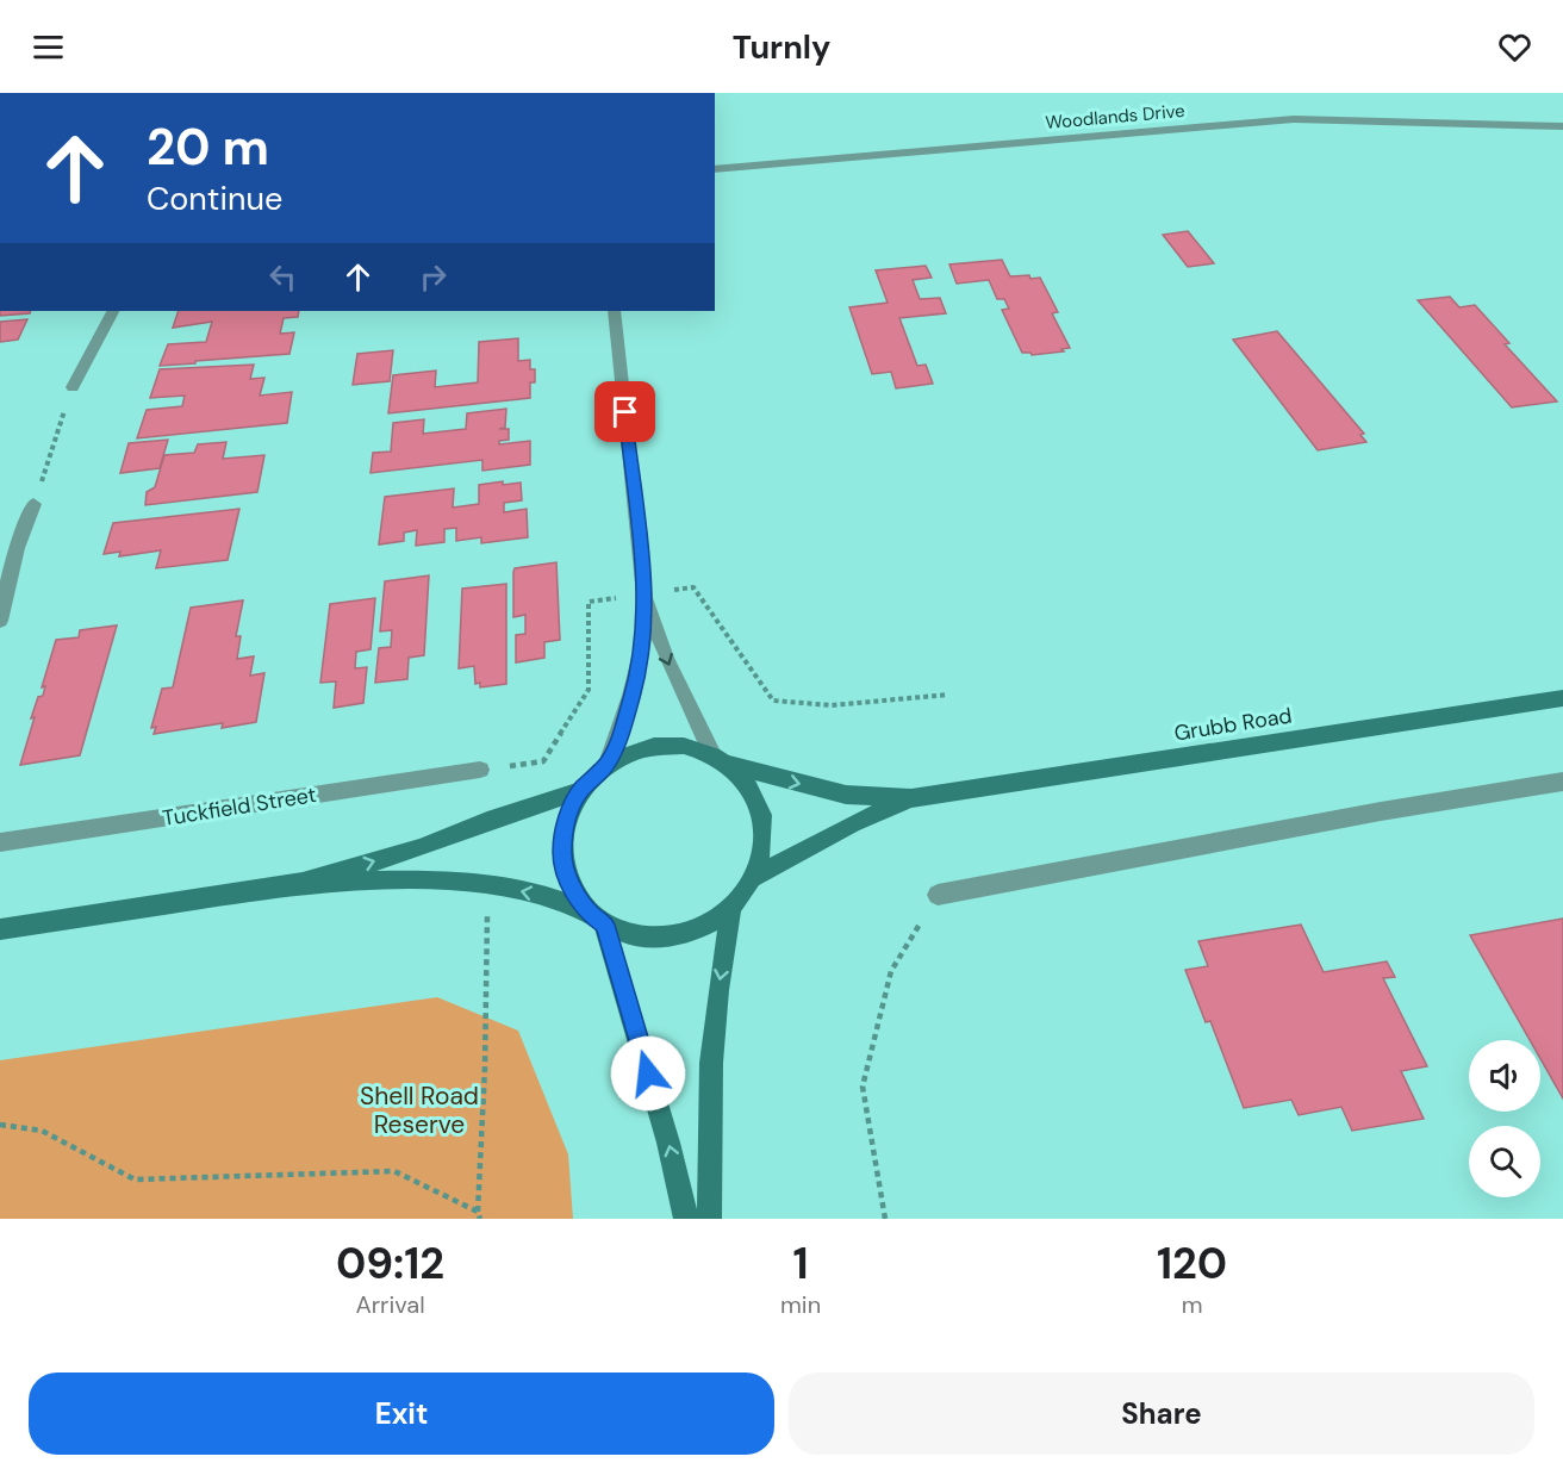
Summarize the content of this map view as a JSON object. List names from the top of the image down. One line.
{"streets":{"main road":["Grubb Road"],"street":["Woodlands Drive","Tuckfield Street"]},"parks":["Shell Road Reserve"],"page":{"header":"Turnly","turn":["20 m","Continue"],"eta":["09:12","Arrival","1","min","120","m"],"buttons":["Exit","Share"]}}
